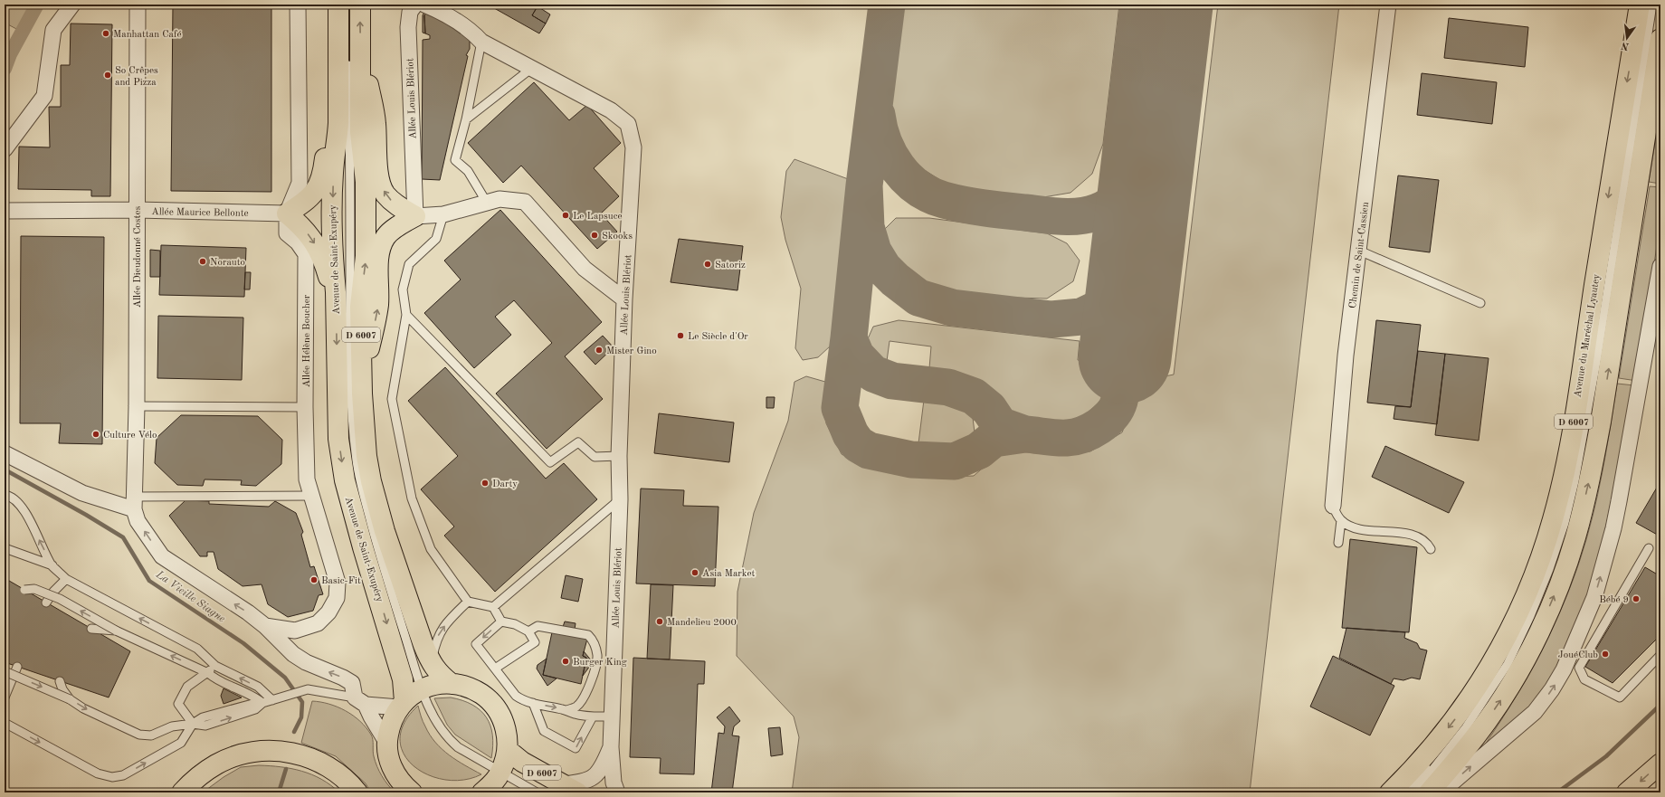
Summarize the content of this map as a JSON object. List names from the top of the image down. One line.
{"streets":{"main road":["Avenue de Saint-Exupéry","D 6007","Avenue du Maréchal Lyautey"],"street":["Allée Louis Blériot","Allée Maurice Bellonte","Chemin de Saint-Cassien","Allée Dieudonné Costes","Allée Hélène Boucher"]},"crossings":[["Allée Maurice Bellonte","Allée Dieudonné Costes"],["Allée Maurice Bellonte","Allée Hélène Boucher"],["Allée Dieudonné Costes","Allée Hélène Boucher"]],"water":["La Vieille Siagne"],"places":["Manhattan Café","So Crêpes and Pizza","Le Lapsuce","Skooks","Norauto","Satoriz","Le Siècle d'Or","Mister Gino","Culture Vélo","Darty","Asia Market","Basic-Fit","Bébé 9","Mandelieu 2000","JouéClub","Burger King"],"north":"bottom"}
